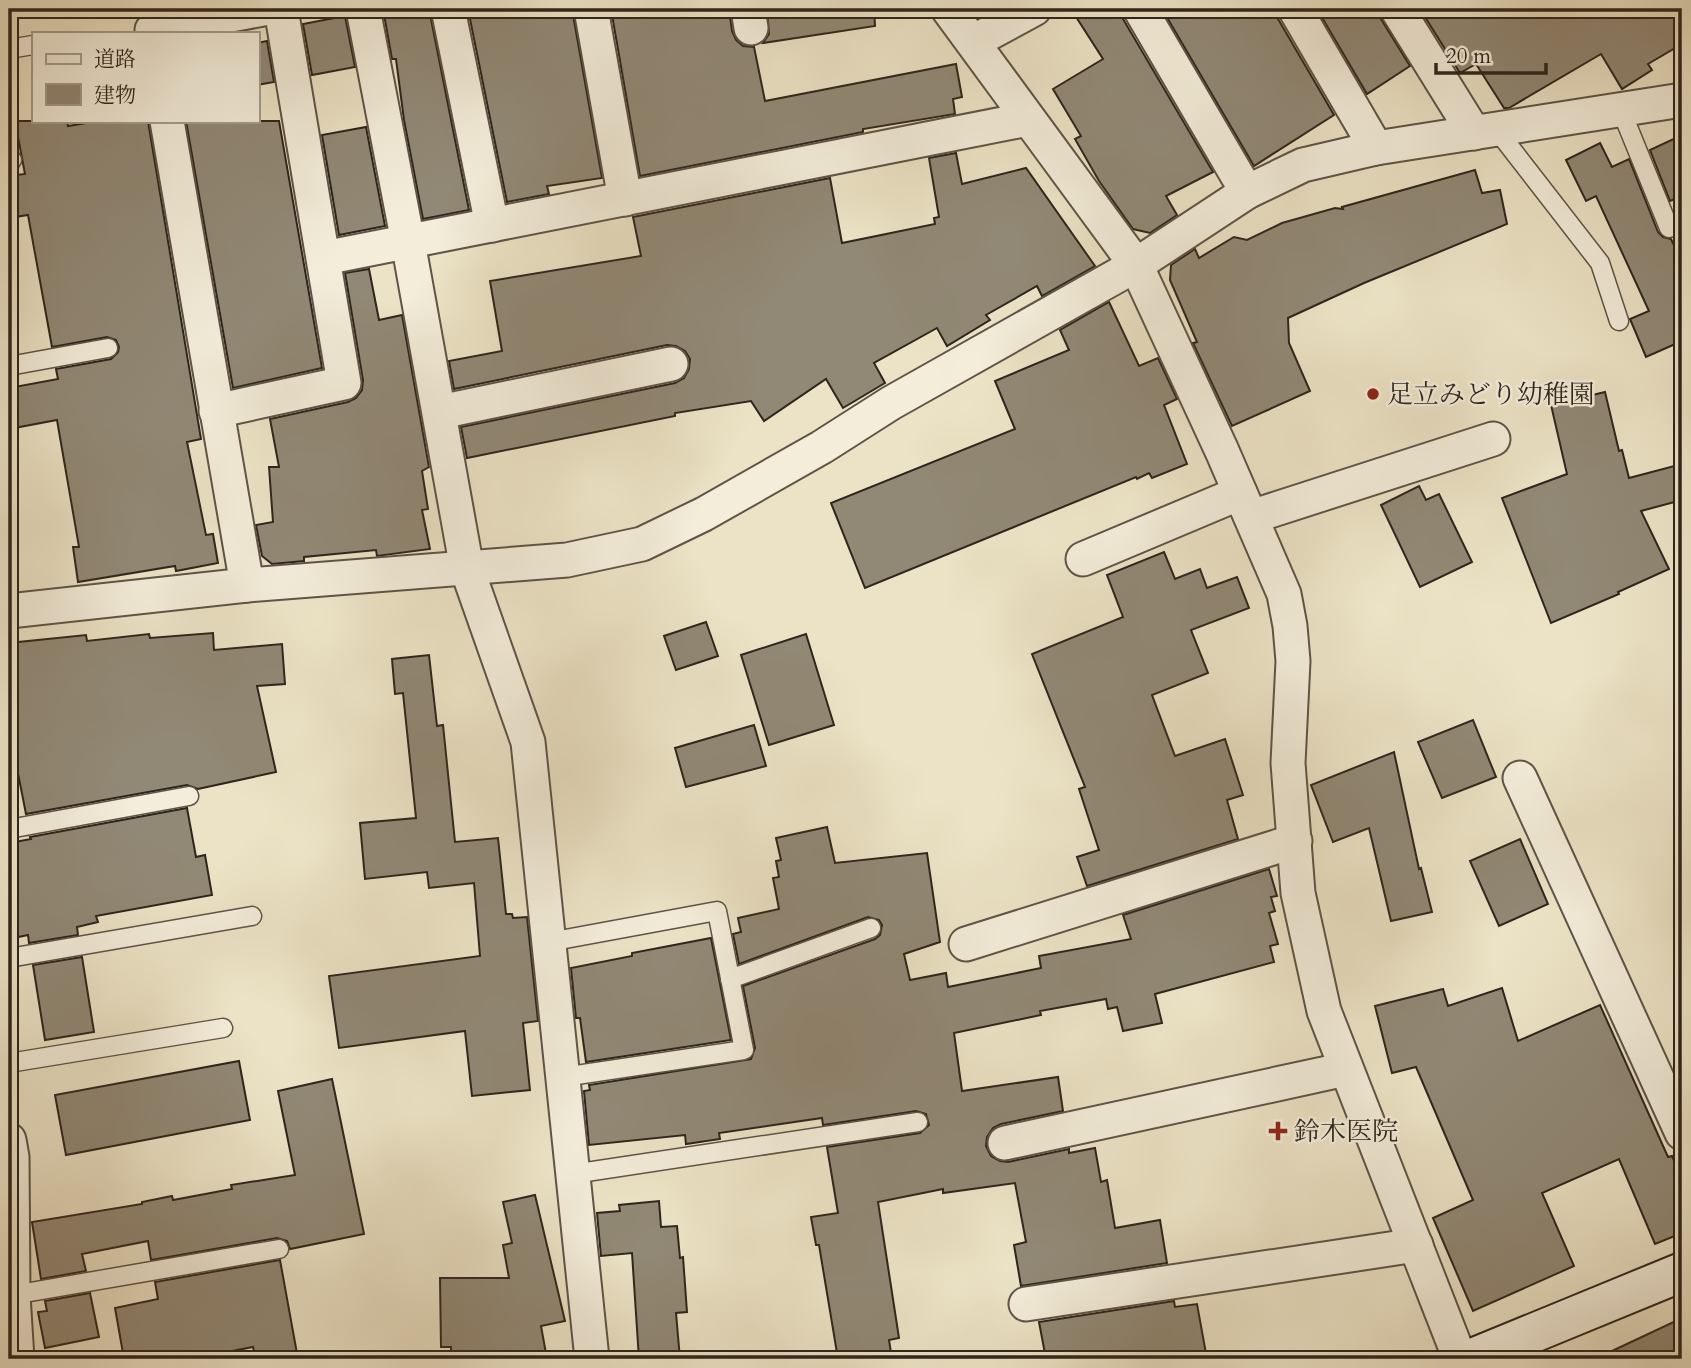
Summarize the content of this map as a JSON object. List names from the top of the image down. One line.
{"places":{"other":["足立みどり幼稚園"],"health":["鈴木医院"]},"legend":["道路","建物"],"scale_bar":"20 m"}
